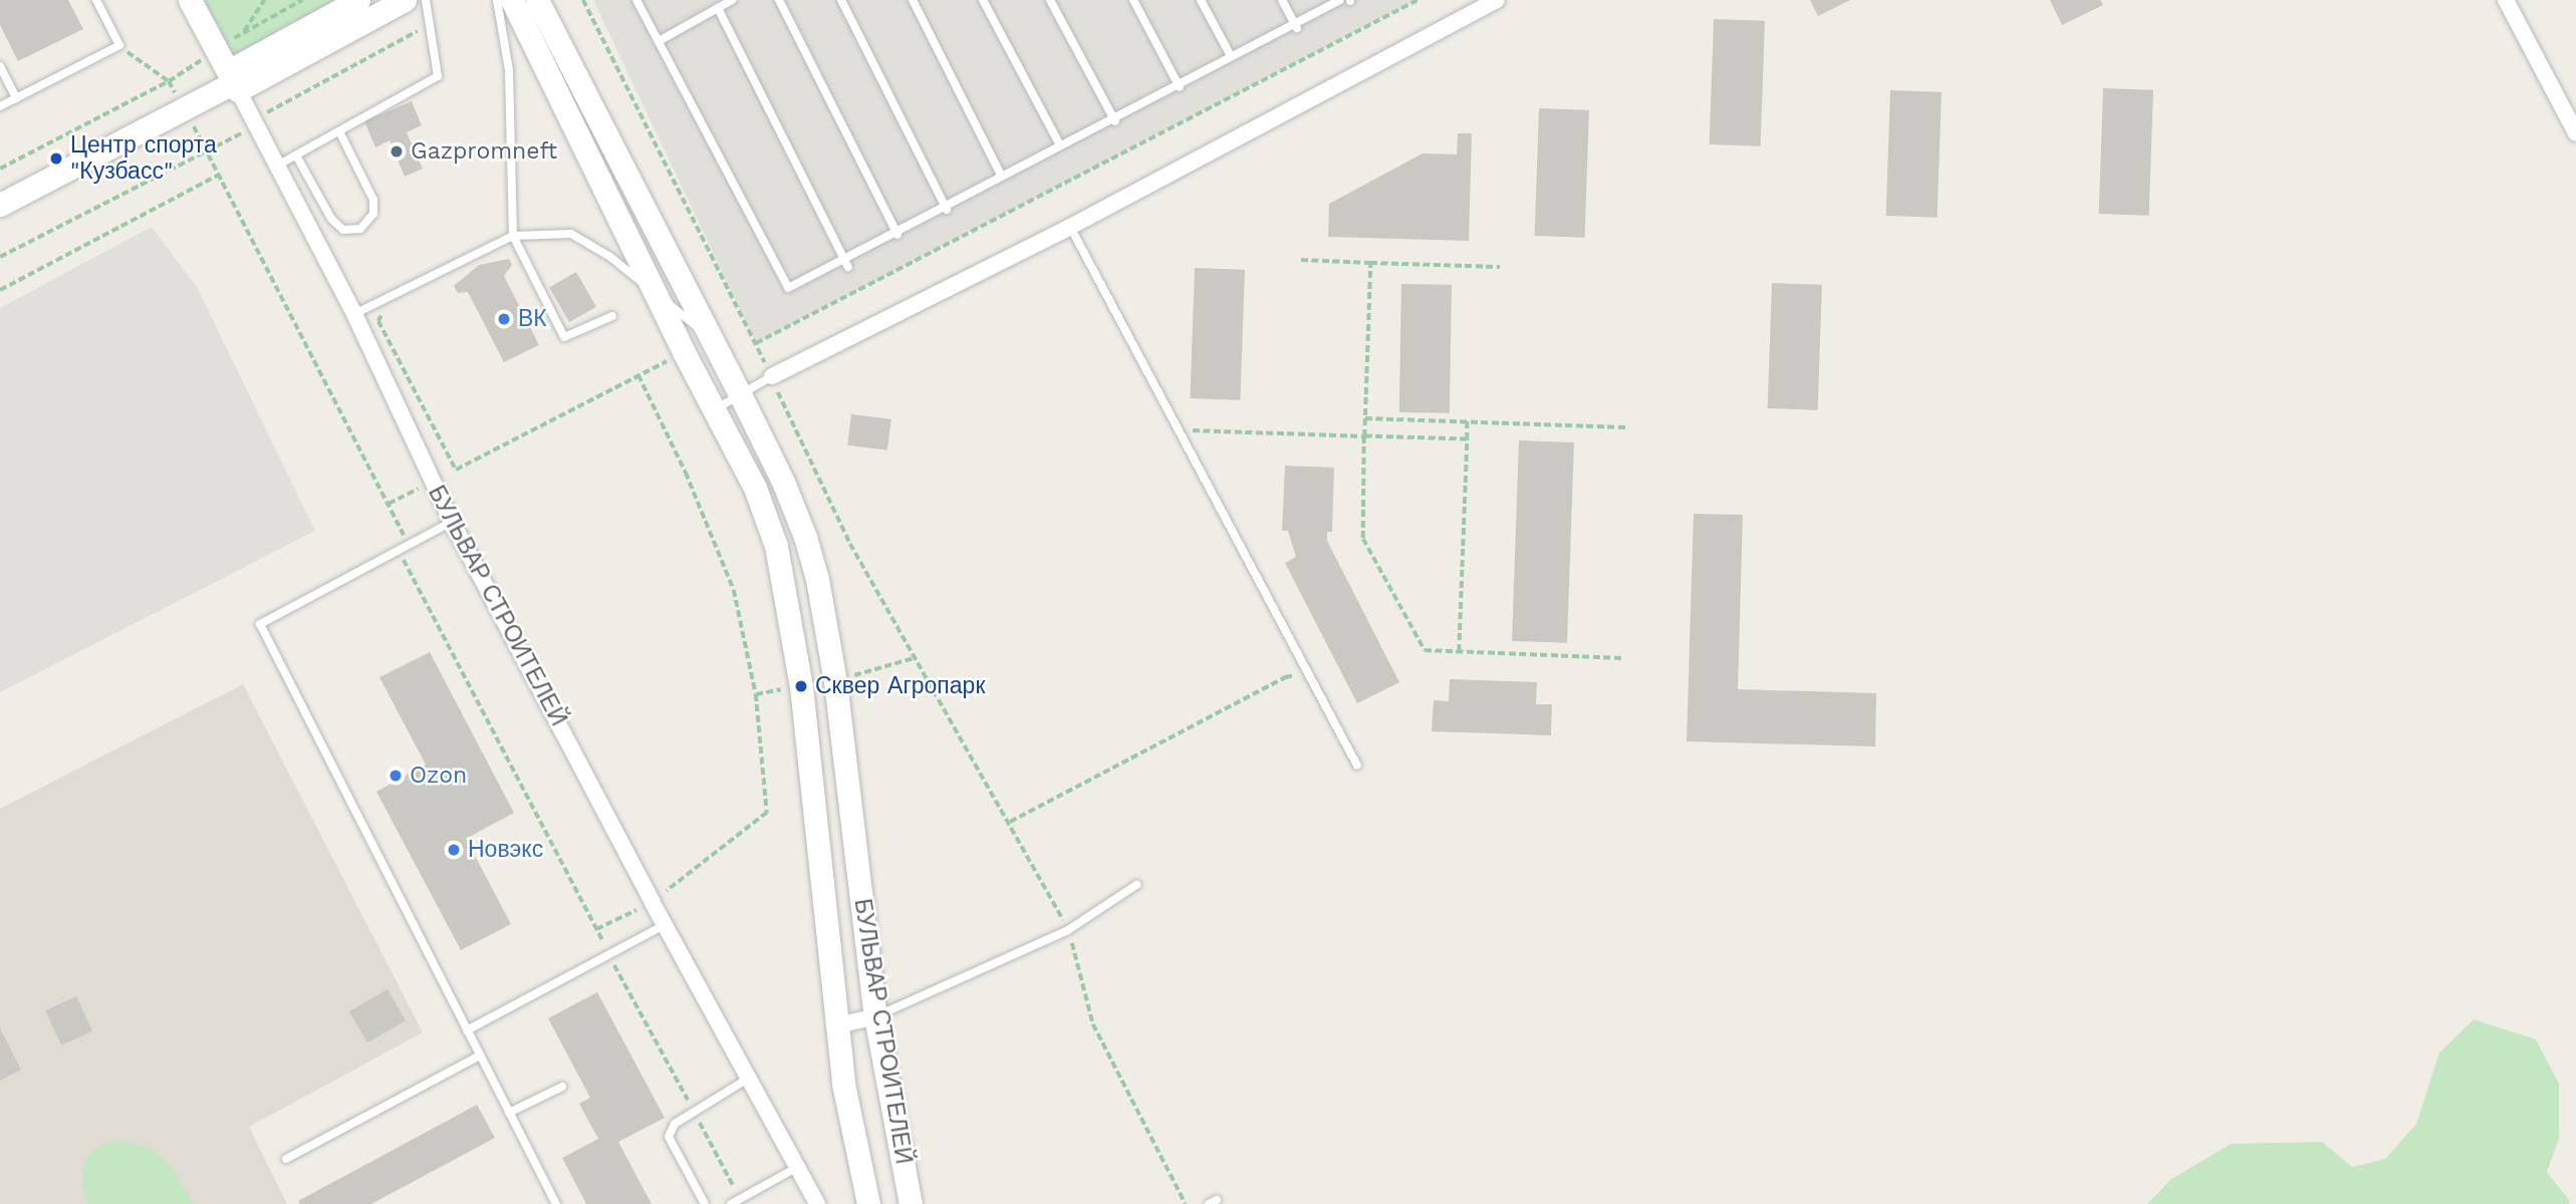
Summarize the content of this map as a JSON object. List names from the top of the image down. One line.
{"streets":{"main road":["БУЛЬВАР СТРОИТЕЛЕЙ"]},"places":["Gazpromneft","Центр спорта \"Кузбасс\"","ВК","Сквер Агропарк","Ozon","Новэкс"]}
